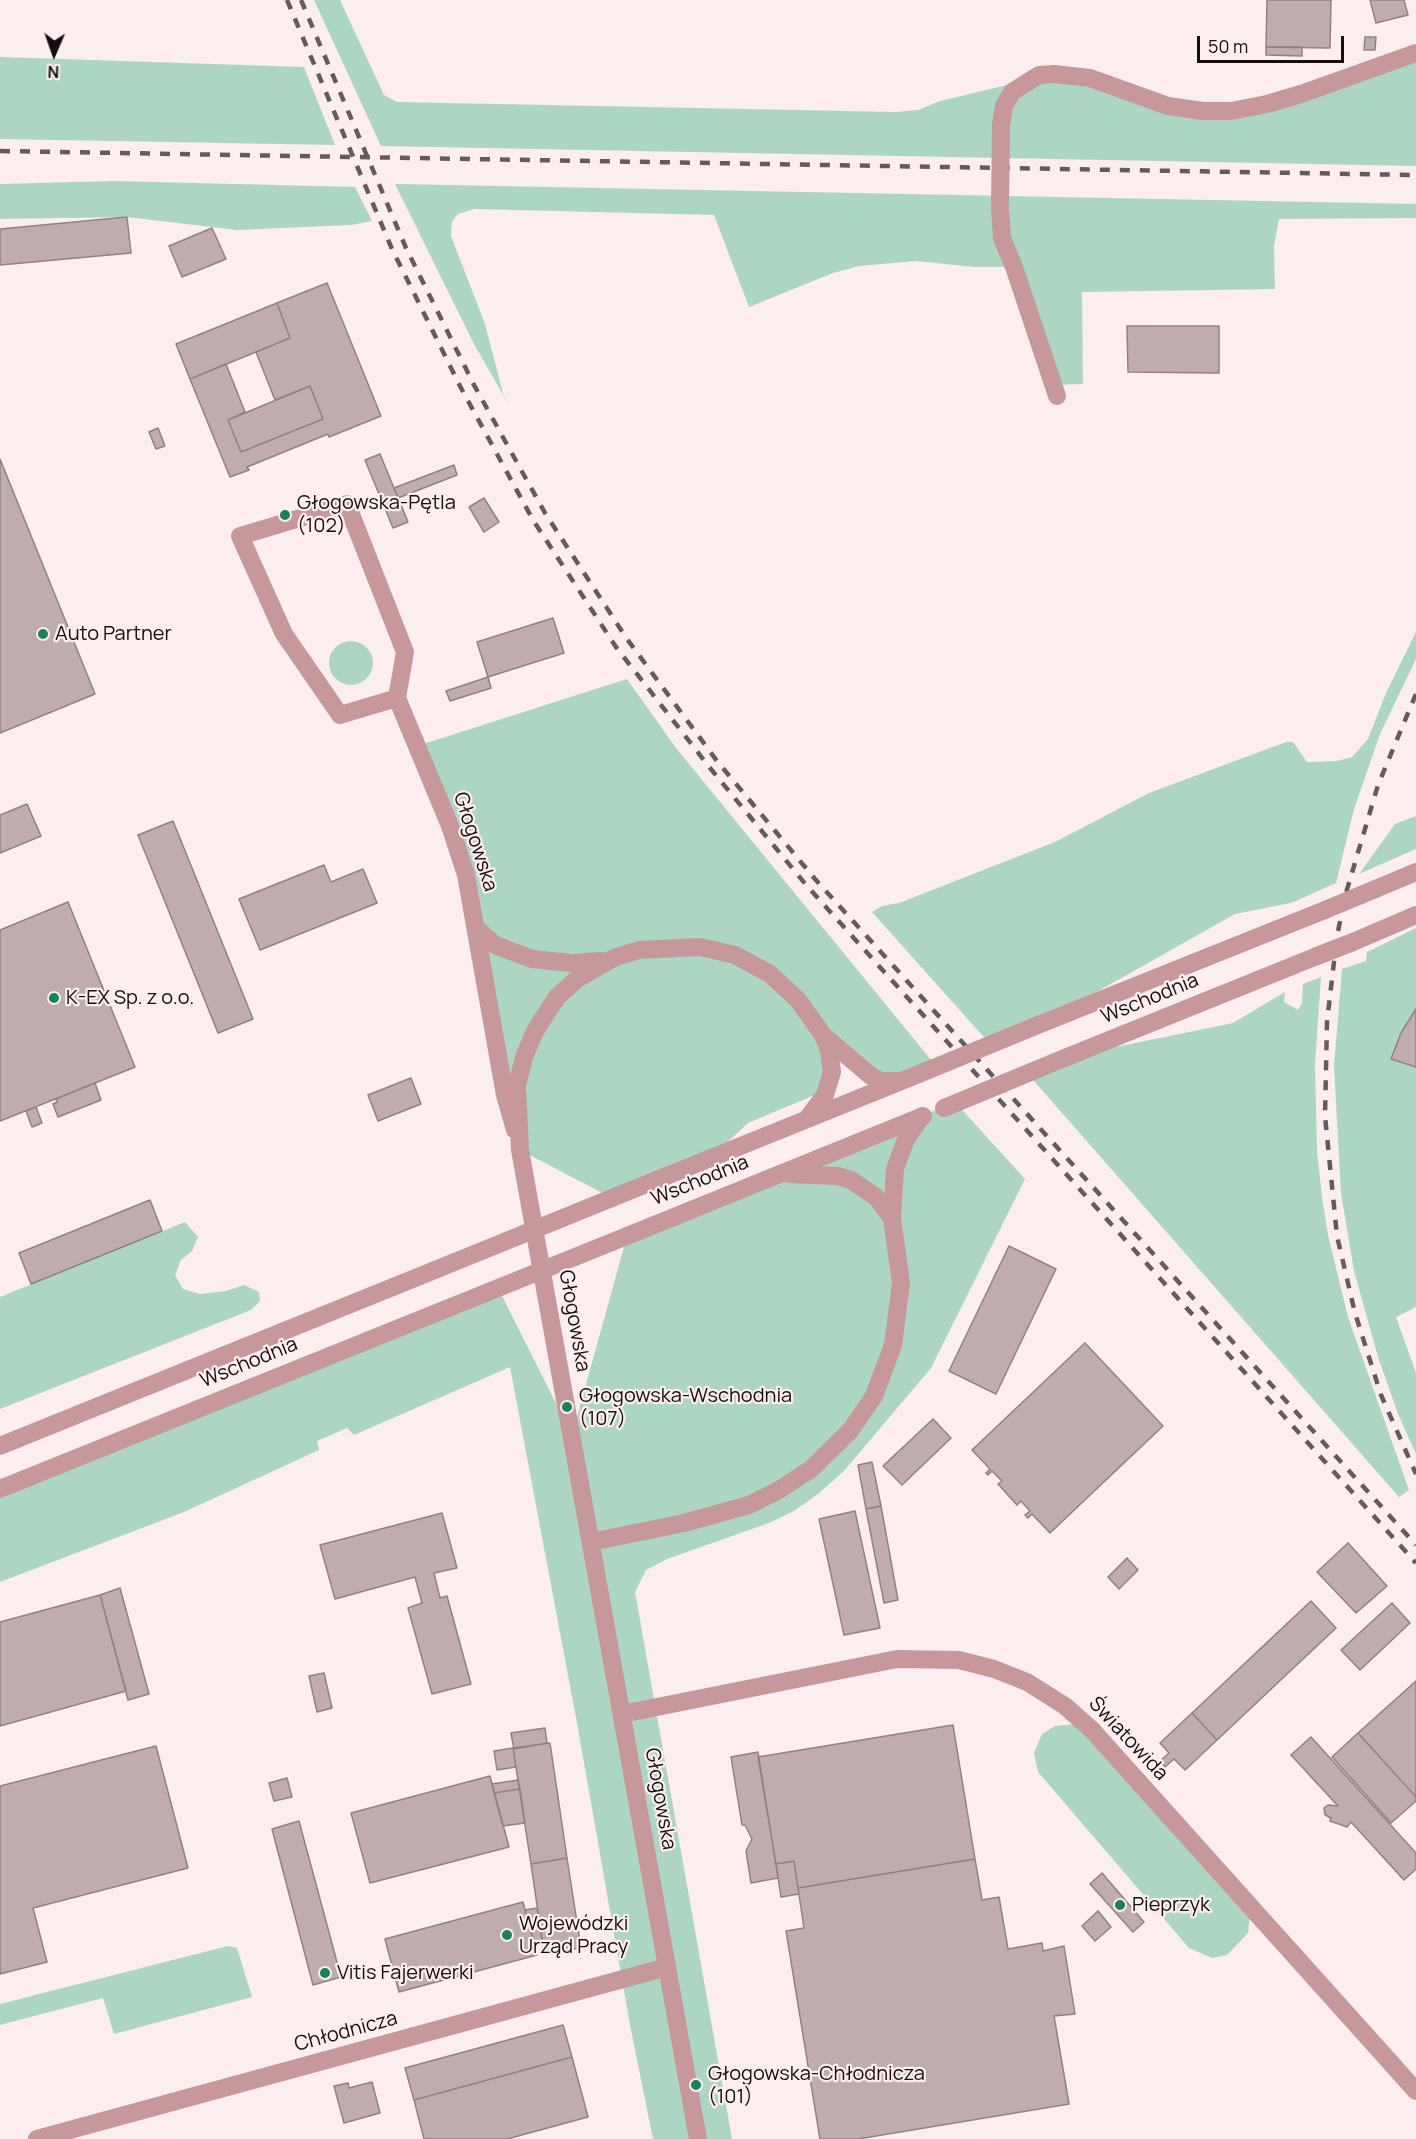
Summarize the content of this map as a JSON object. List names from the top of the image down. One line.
{"streets":{"street":["Głogowska","Wschodnia","Światowida","Chłodnicza"]},"crossings":[["Głogowska","Światowida"],["Głogowska","Chłodnicza"]],"places":["Głogowska-Pętla (102)","Auto Partner","K-EX Sp. z o.o.","Głogowska-Wschodnia (107)","Pieprzyk","Wojewódzki Urząd Pracy","Vitis Fajerwerki","Głogowska-Chłodnicza (101)"],"scale_bar":"50 m","north":"bottom"}
